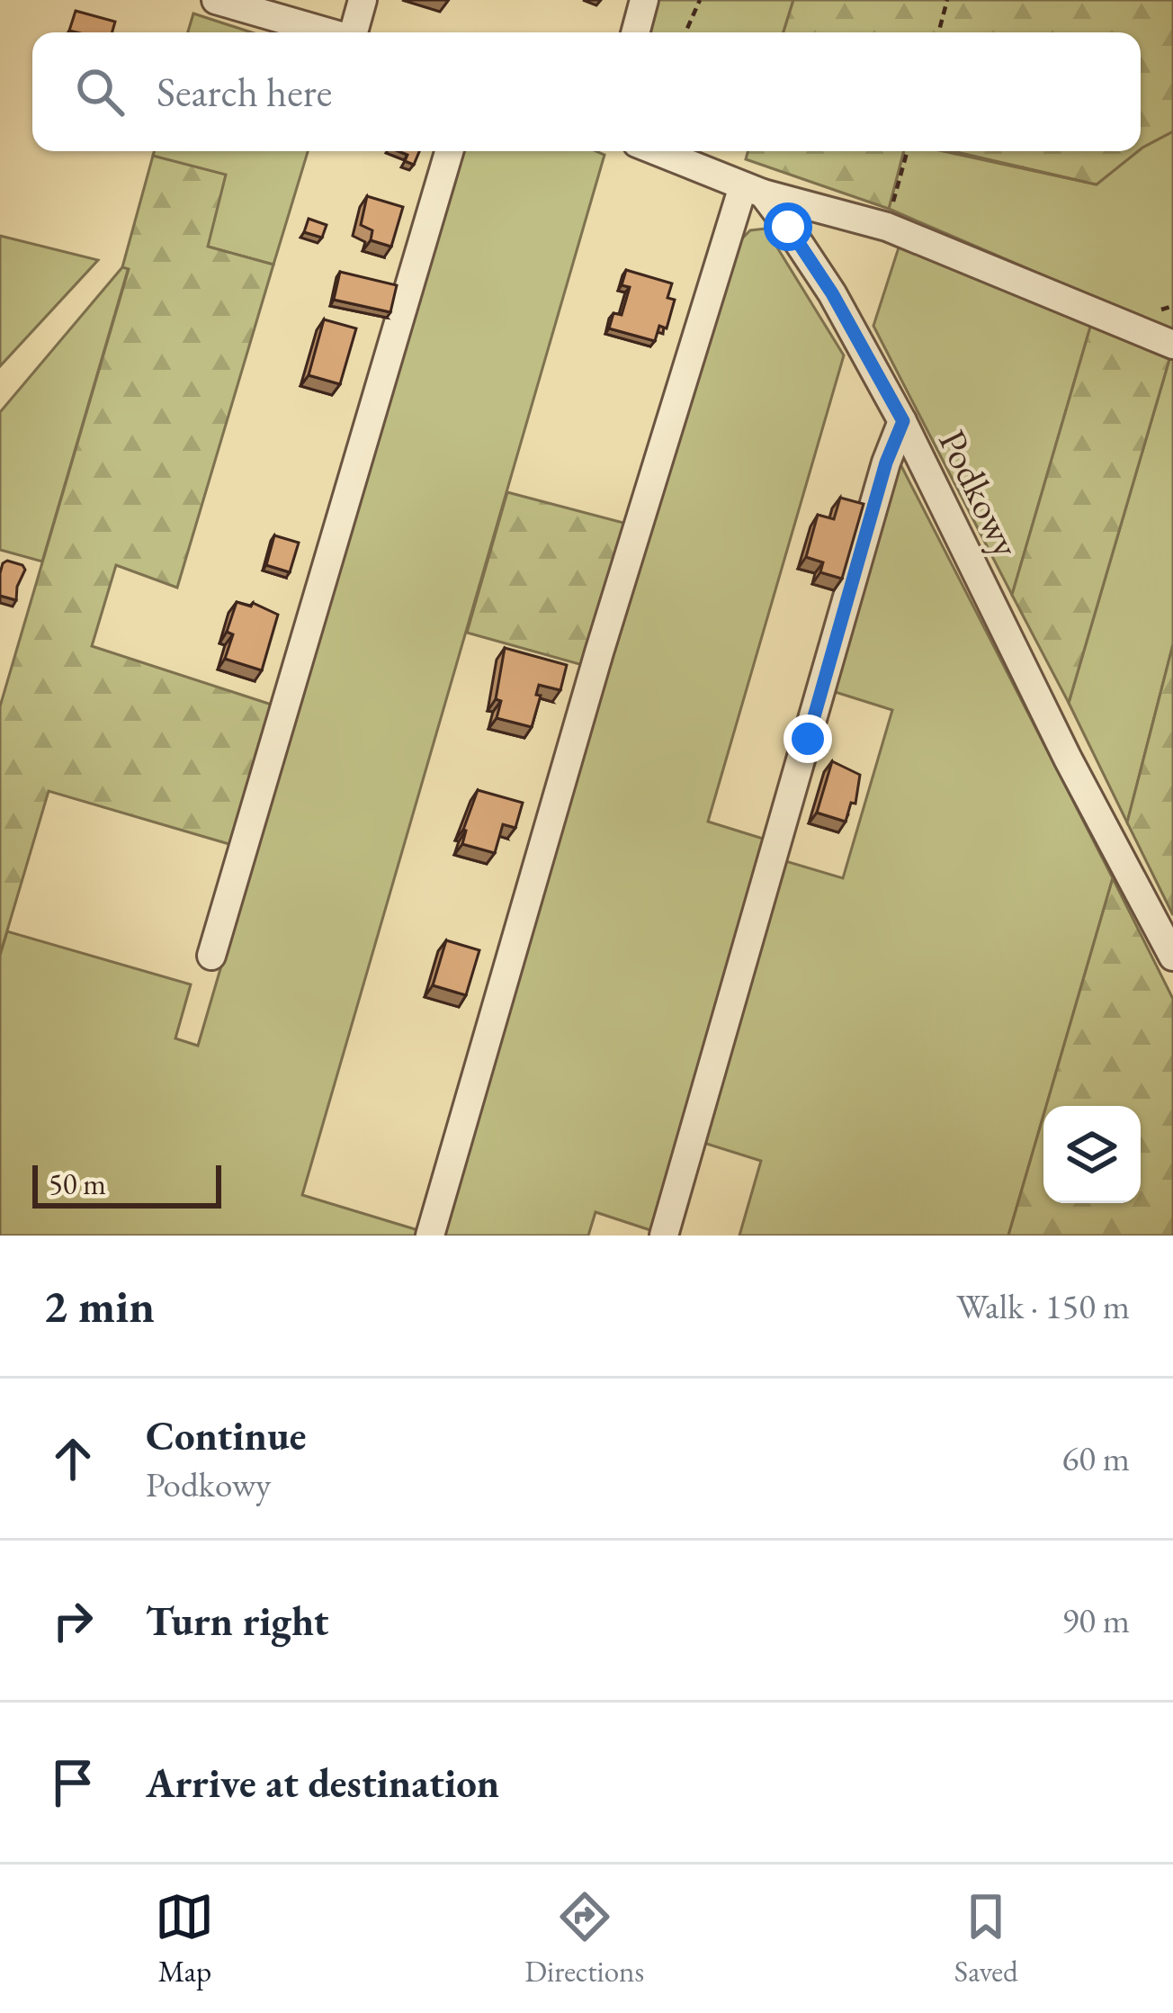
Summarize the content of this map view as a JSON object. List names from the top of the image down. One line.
{"streets":{"street":["Podkowy"]},"scale_bar":"50 m","page":{"search":"Search here","scale":"50 m","heading":["2 min","Walk · 150 m"],"list":[["Continue","Podkowy","60 m"],["Turn right","90 m"],"Arrive at destination"],"nav":["Map","Directions","Saved"]}}
